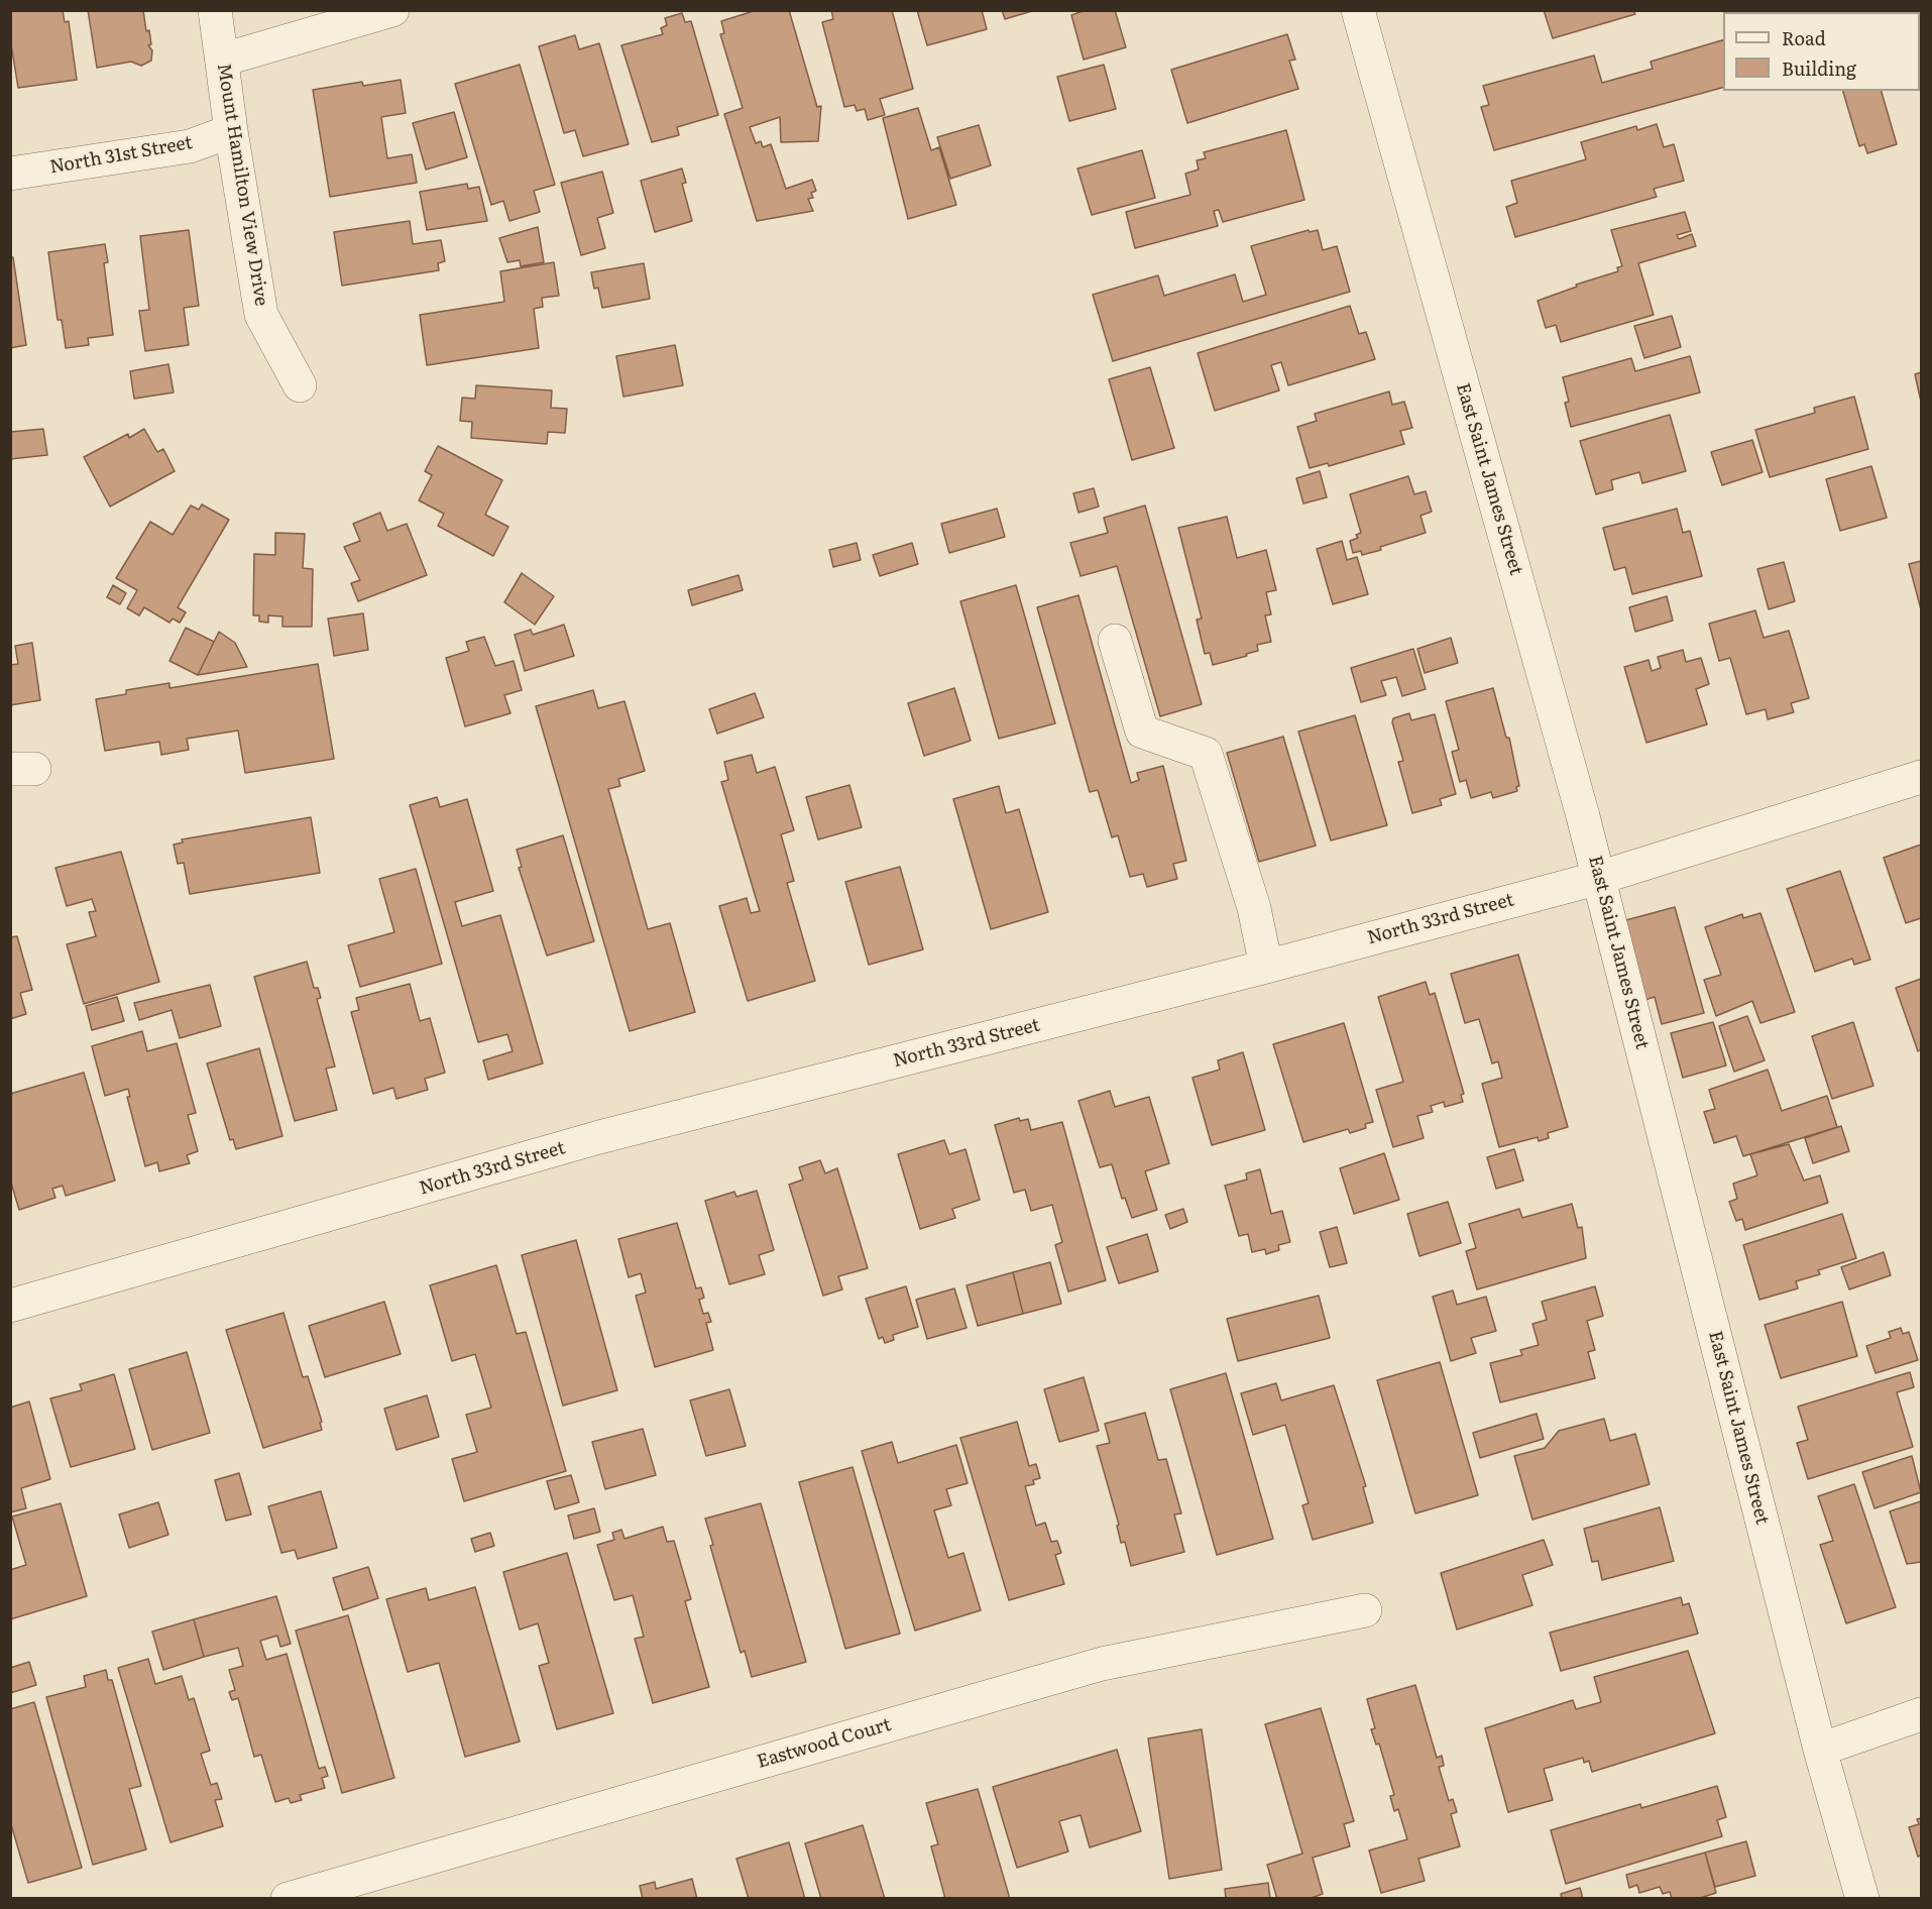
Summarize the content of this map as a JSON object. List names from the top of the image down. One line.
{"streets":{"street":["North 31st Street","Mount Hamilton View Drive","East Saint James Street","North 33rd Street","Eastwood Court"]},"crossings":[["North 31st Street","Mount Hamilton View Drive"],["East Saint James Street","North 33rd Street"]],"legend":["Road","Building"]}
